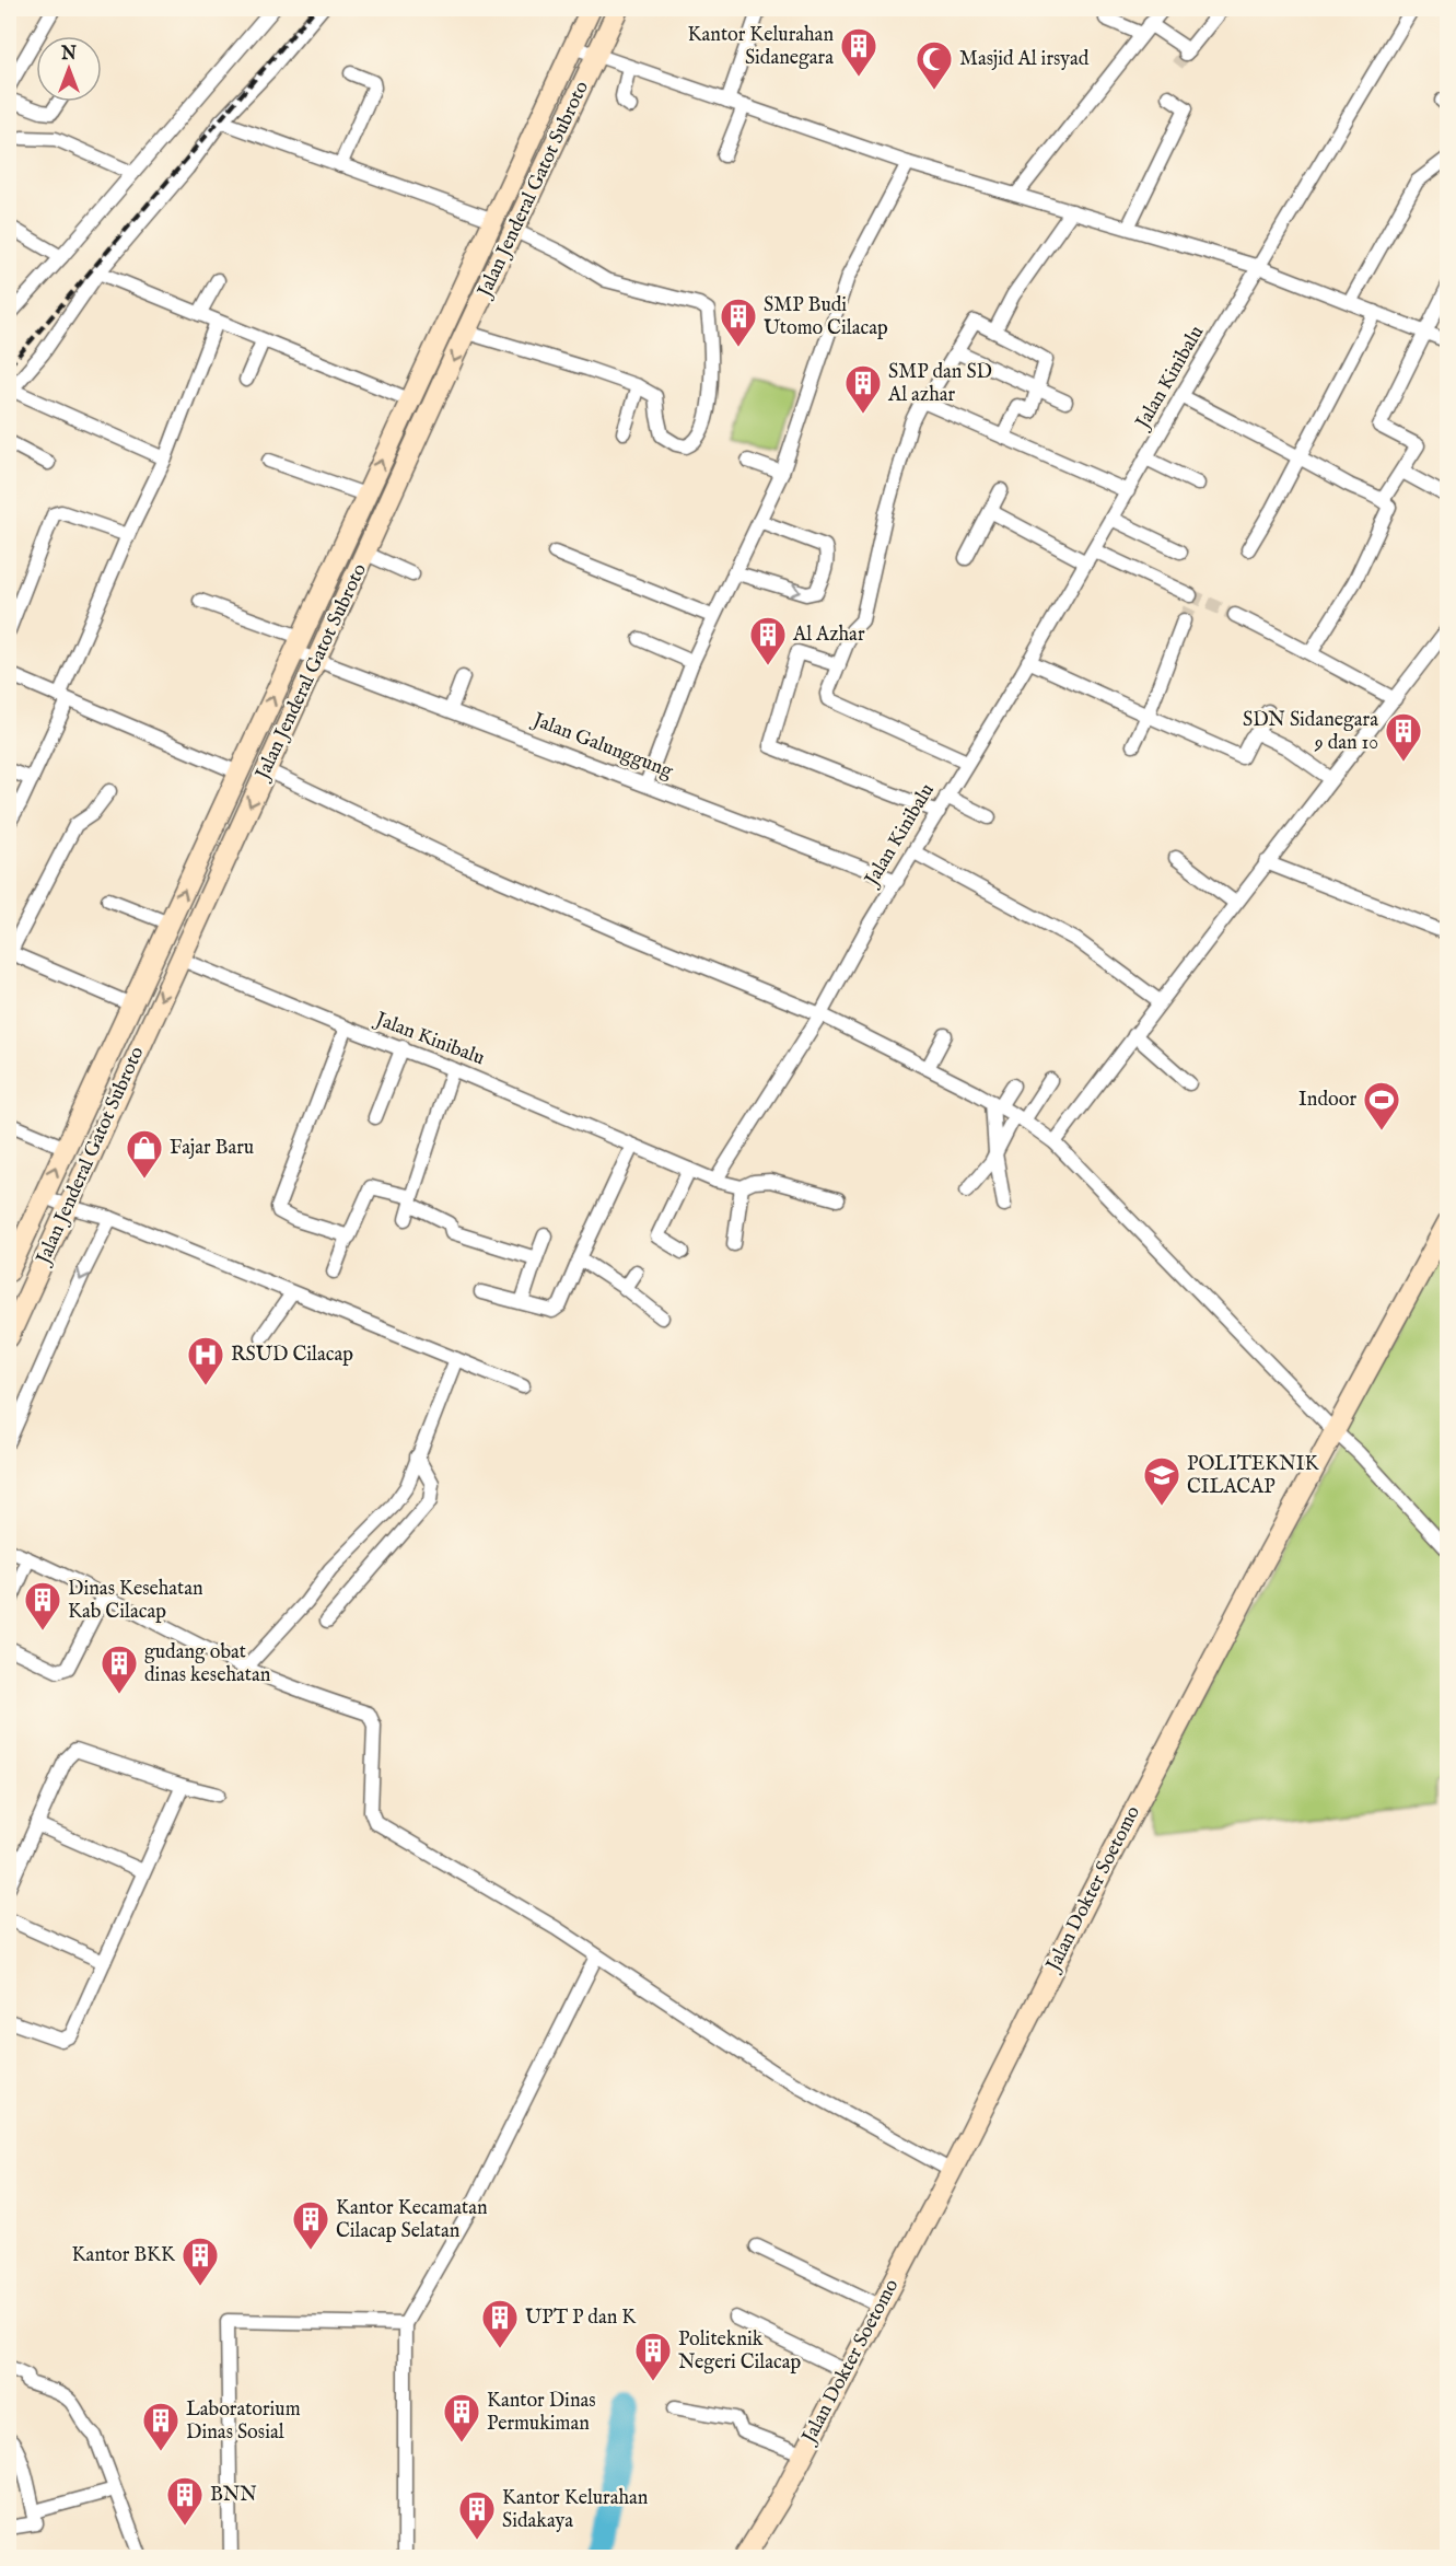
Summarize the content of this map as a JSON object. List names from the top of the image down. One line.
{"streets":{"main road":["Jalan Jenderal Gatot Subroto","Jalan Dokter Soetomo"],"street":["Jalan Kinibalu","Jalan Galunggung"]},"crossings":[["Jalan Jenderal Gatot Subroto","Jalan Kinibalu"],["Jalan Jenderal Gatot Subroto","Jalan Galunggung"],["Jalan Kinibalu","Jalan Galunggung"]],"places":{"building":["Kantor Kelurahan Sidanegara","SMP Budi Utomo Cilacap","SMP dan SD Al azhar","Al Azhar","SDN Sidanegara 9 dan 10","Dinas Kesehatan Kab Cilacap","gudang obat dinas kesehatan","Kantor Kecamatan Cilacap Selatan","Kantor BKK","UPT P dan K","Politeknik Negeri Cilacap","Kantor Dinas Permukiman","Laboratorium Dinas Sosial","BNN","Kantor Kelurahan Sidakaya"],"mosque":["Masjid Al irsyad"],"sports":["Indoor"],"shop":["Fajar Baru"],"hospital":["RSUD Cilacap"],"school or university":["POLITEKNIK CILACAP"]},"north":"top"}
